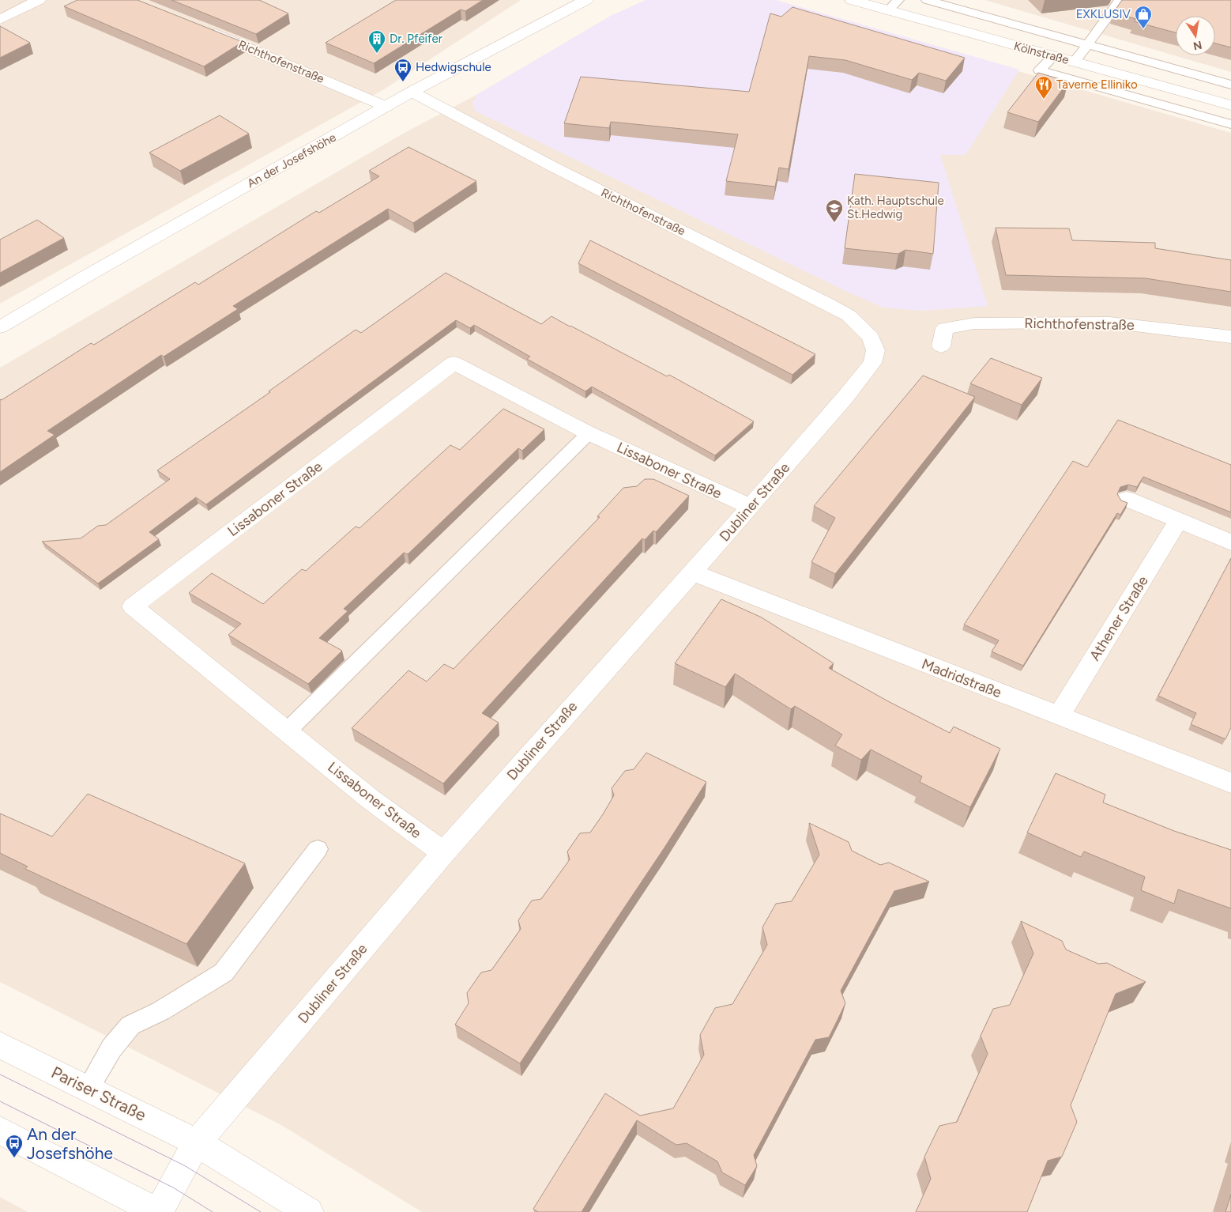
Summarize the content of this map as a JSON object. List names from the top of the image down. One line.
{"streets":{"street":["Kölnstraße","Richthofenstraße","An der Josefshöhe","Lissaboner Straße","Dubliner Straße","Athener Straße","Madridstraße","Pariser Straße"]},"crossings":[["Richthofenstraße","An der Josefshöhe"],["Richthofenstraße","Dubliner Straße"],["Lissaboner Straße","Dubliner Straße"],["Dubliner Straße","Madridstraße"],["Dubliner Straße","Pariser Straße"],["Athener Straße","Madridstraße"]],"places":{"shop":["EXKLUSIV"],"building":["Dr. Pfeifer"],"bus stop":["Hedwigschule","An der Josefshöhe"],"restaurant":["Taverne Elliniko"],"school or university":["Kath. Hauptschule St.Hedwig"]},"north":"bottom"}
